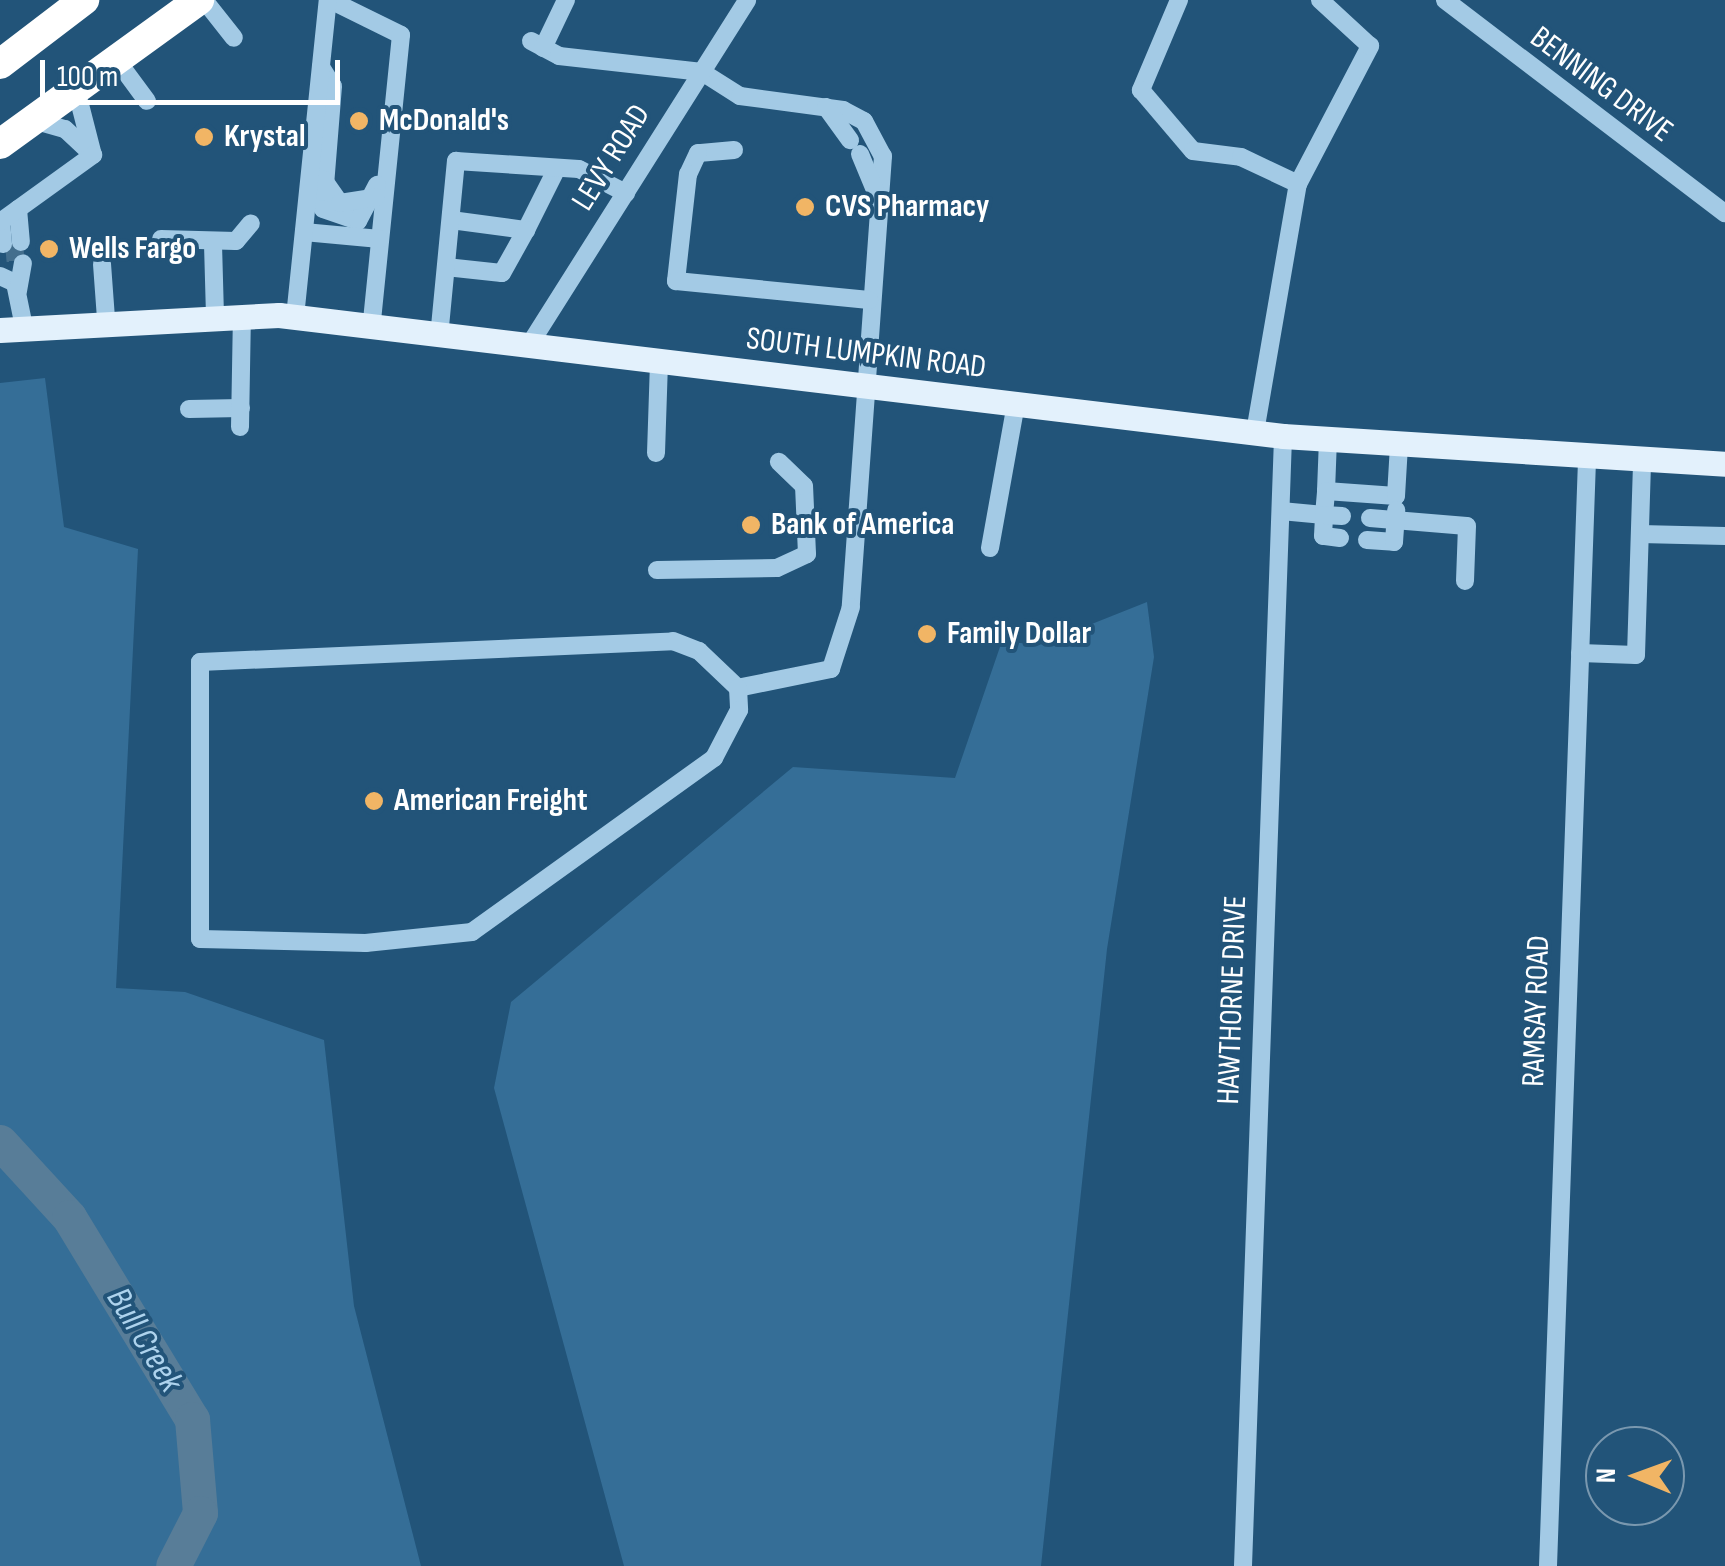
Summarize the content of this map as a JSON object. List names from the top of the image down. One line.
{"streets":{"main road":["SOUTH LUMPKIN ROAD"],"street":["BENNING DRIVE","LEVY ROAD","HAWTHORNE DRIVE","RAMSAY ROAD"]},"crossings":[["LEVY ROAD","SOUTH LUMPKIN ROAD"],["SOUTH LUMPKIN ROAD","HAWTHORNE DRIVE"],["SOUTH LUMPKIN ROAD","RAMSAY ROAD"]],"water":["Bull Creek"],"places":["McDonald's","Krystal","CVS Pharmacy","Wells Fargo","Bank of America","Family Dollar","American Freight"],"scale_bar":"100 m","north":"left"}
